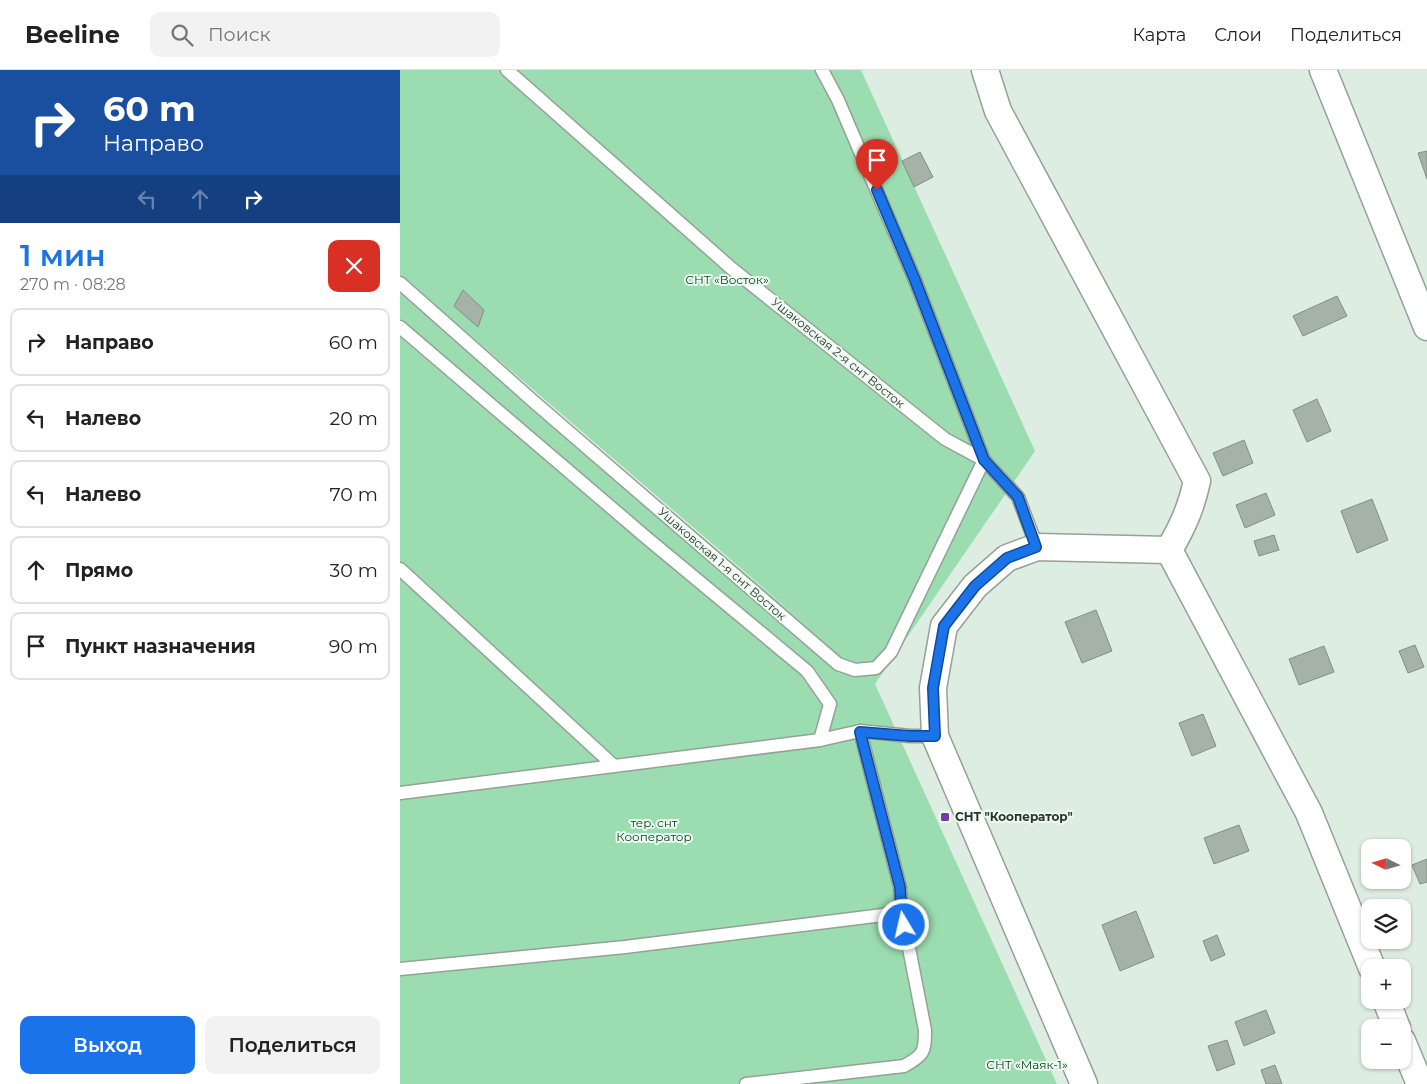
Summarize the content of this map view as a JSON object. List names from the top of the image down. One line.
{"streets":{"lane":["Ушаковская 2-я снт Восток","Ушаковская 1-я снт Восток"]},"crossings":[["Ушаковская 2-я снт Восток","Ушаковская 1-я снт Восток"]],"parks":["СНТ «Восток»","тер. снт Кооператор","СНТ «Маяк-1»"],"places":{"transit":["СНТ \"Кооператор\""]},"north":"left","page":{"header":"Beeline","search":"Поиск","nav":["Карта","Слои","Поделиться"],"turn":["60 m","Направо"],"heading":["1 мин","270 m · 08:28"],"list":[{"name":"Направо","value":"60 m"},{"name":"Налево","value":"20 m"},{"name":"Налево","value":"70 m"},{"name":"Прямо","value":"30 m"},{"name":"Пункт назначения","value":"90 m"}],"map_buttons":["+","−"],"buttons":["Выход","Поделиться"]}}
